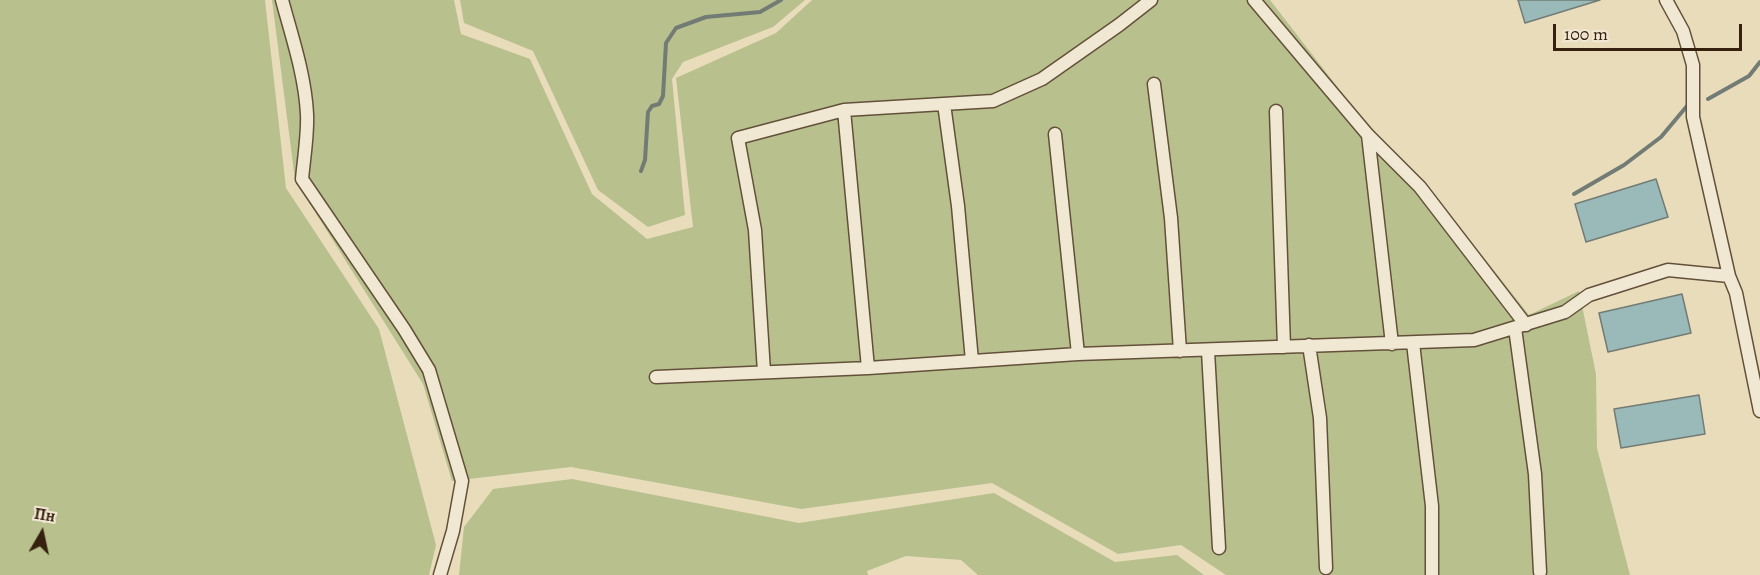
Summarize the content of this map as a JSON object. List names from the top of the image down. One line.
{"scale_bar":"100 m","north":"top"}
